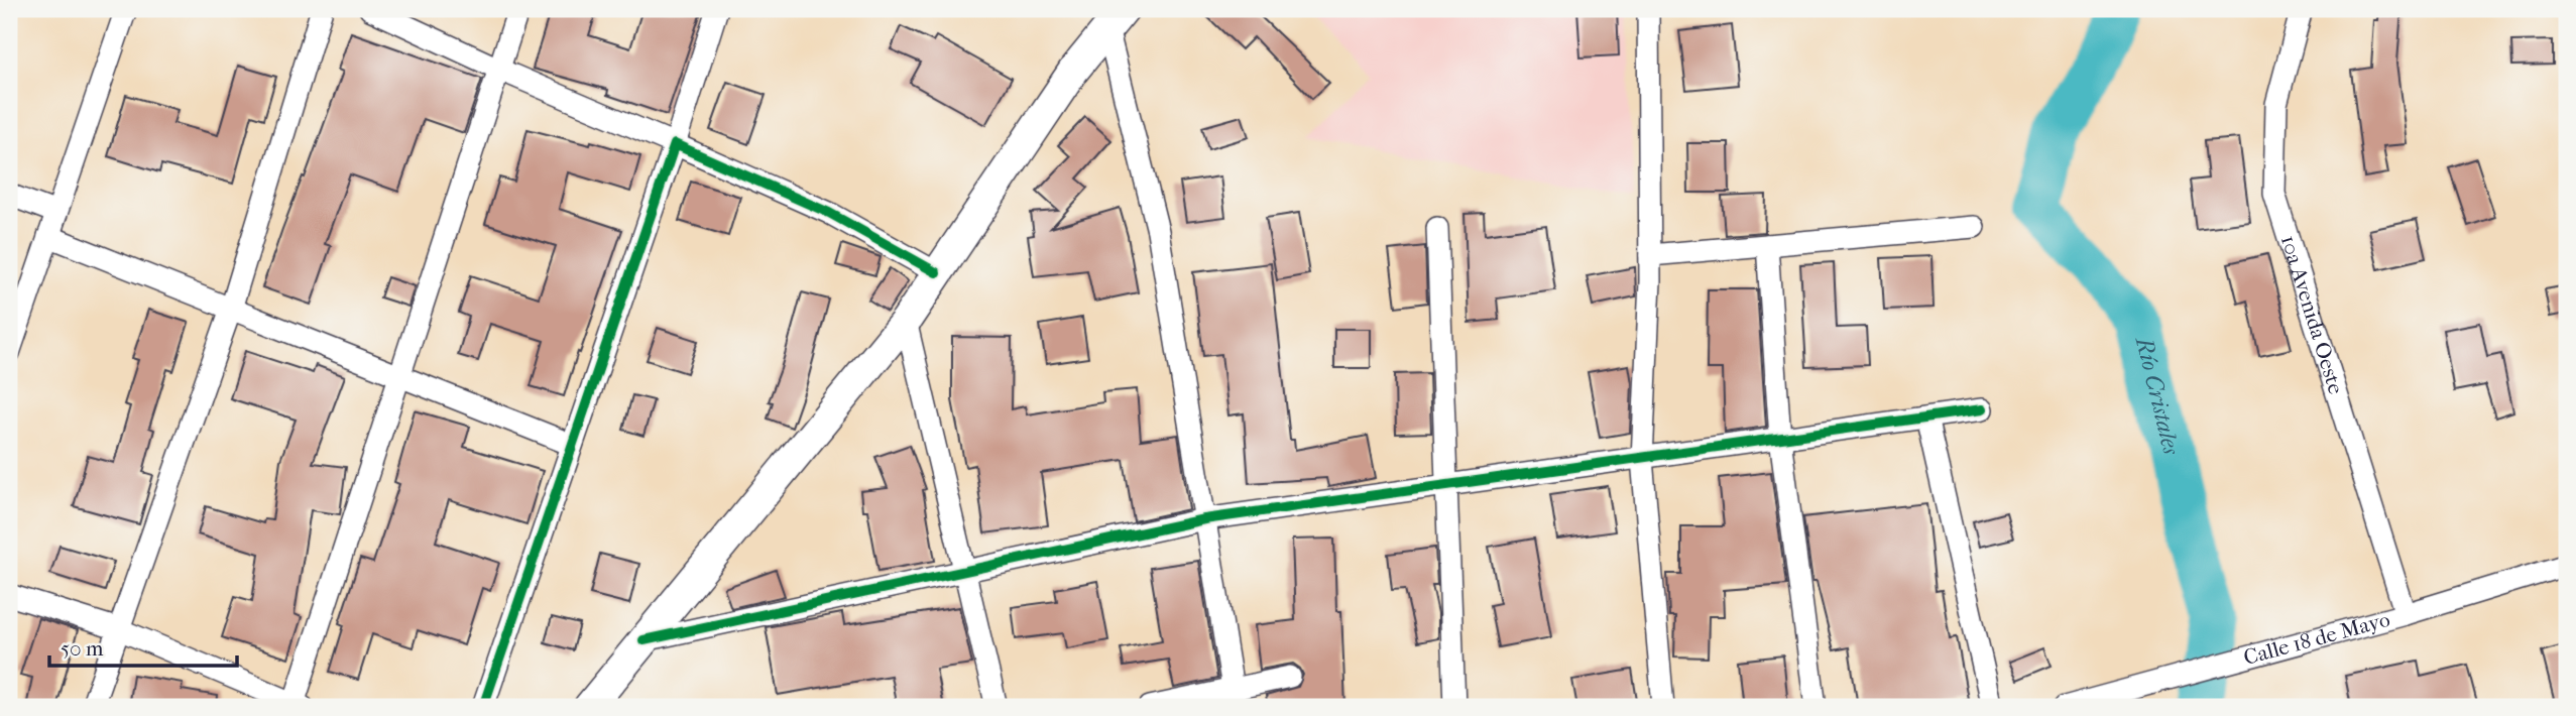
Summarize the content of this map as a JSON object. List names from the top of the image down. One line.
{"streets":{"street":["10a Avenida Oeste","Calle 18 de Mayo"]},"crossings":[["10a Avenida Oeste","Calle 18 de Mayo"]],"water":["Río Cristales"],"scale_bar":"50 m"}
